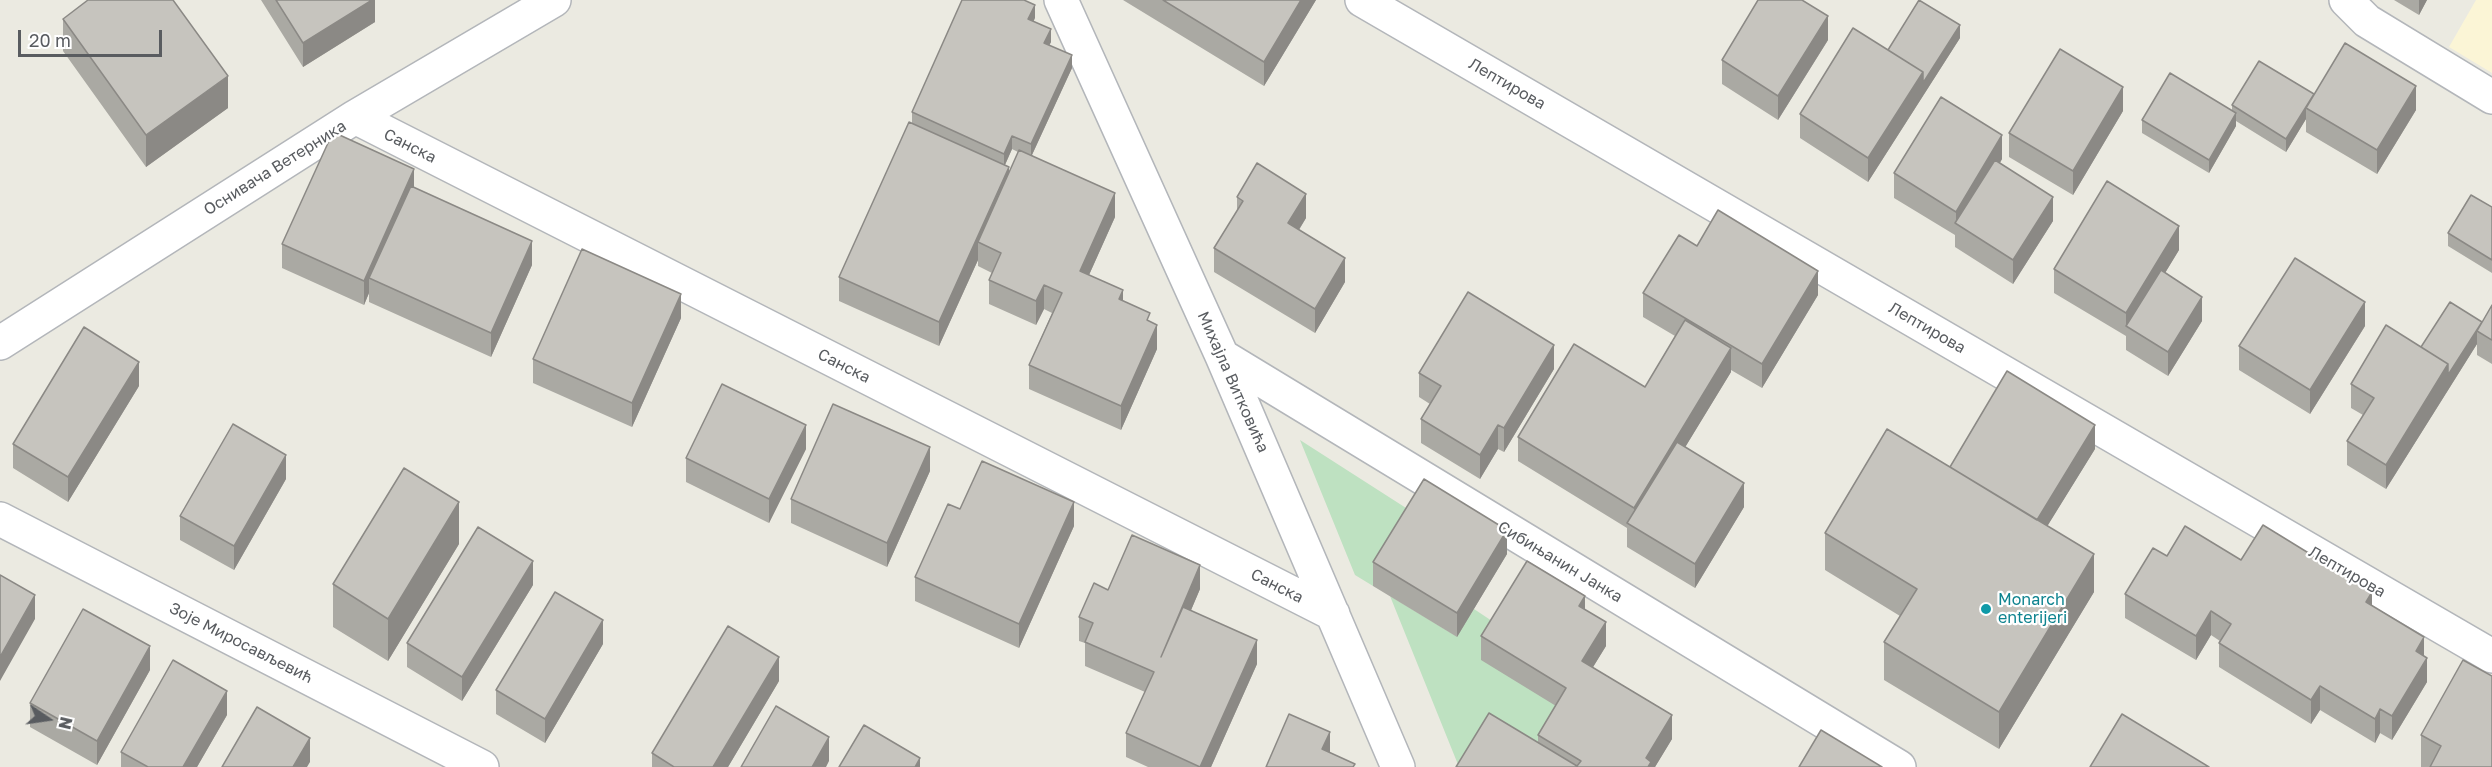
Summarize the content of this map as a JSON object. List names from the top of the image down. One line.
{"streets":{"street":["Лептирова","Санска","Оснивача Ветерника","Михајла Витковића","Сибињанин Јанка","Зоје Миросављевић"]},"crossings":[["Санска","Оснивача Ветерника"],["Санска","Михајла Витковића"],["Михајла Витковића","Сибињанин Јанка"]],"places":["Monarch enterijeri"],"scale_bar":"20 m","north":"right"}
